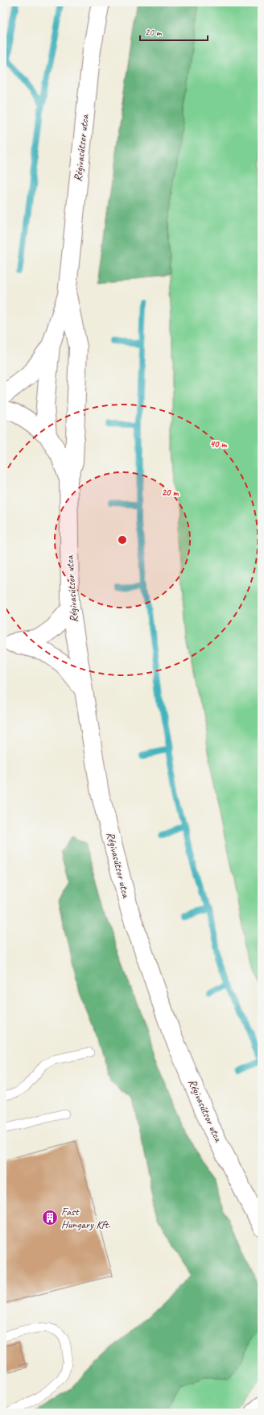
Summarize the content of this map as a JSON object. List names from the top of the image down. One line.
{"streets":{"main road":["Régivasútsor utca"]},"places":{"building":["Fast Hungary Kft."]},"scale_bar":"20 m","rings":["40 m","20 m"]}
